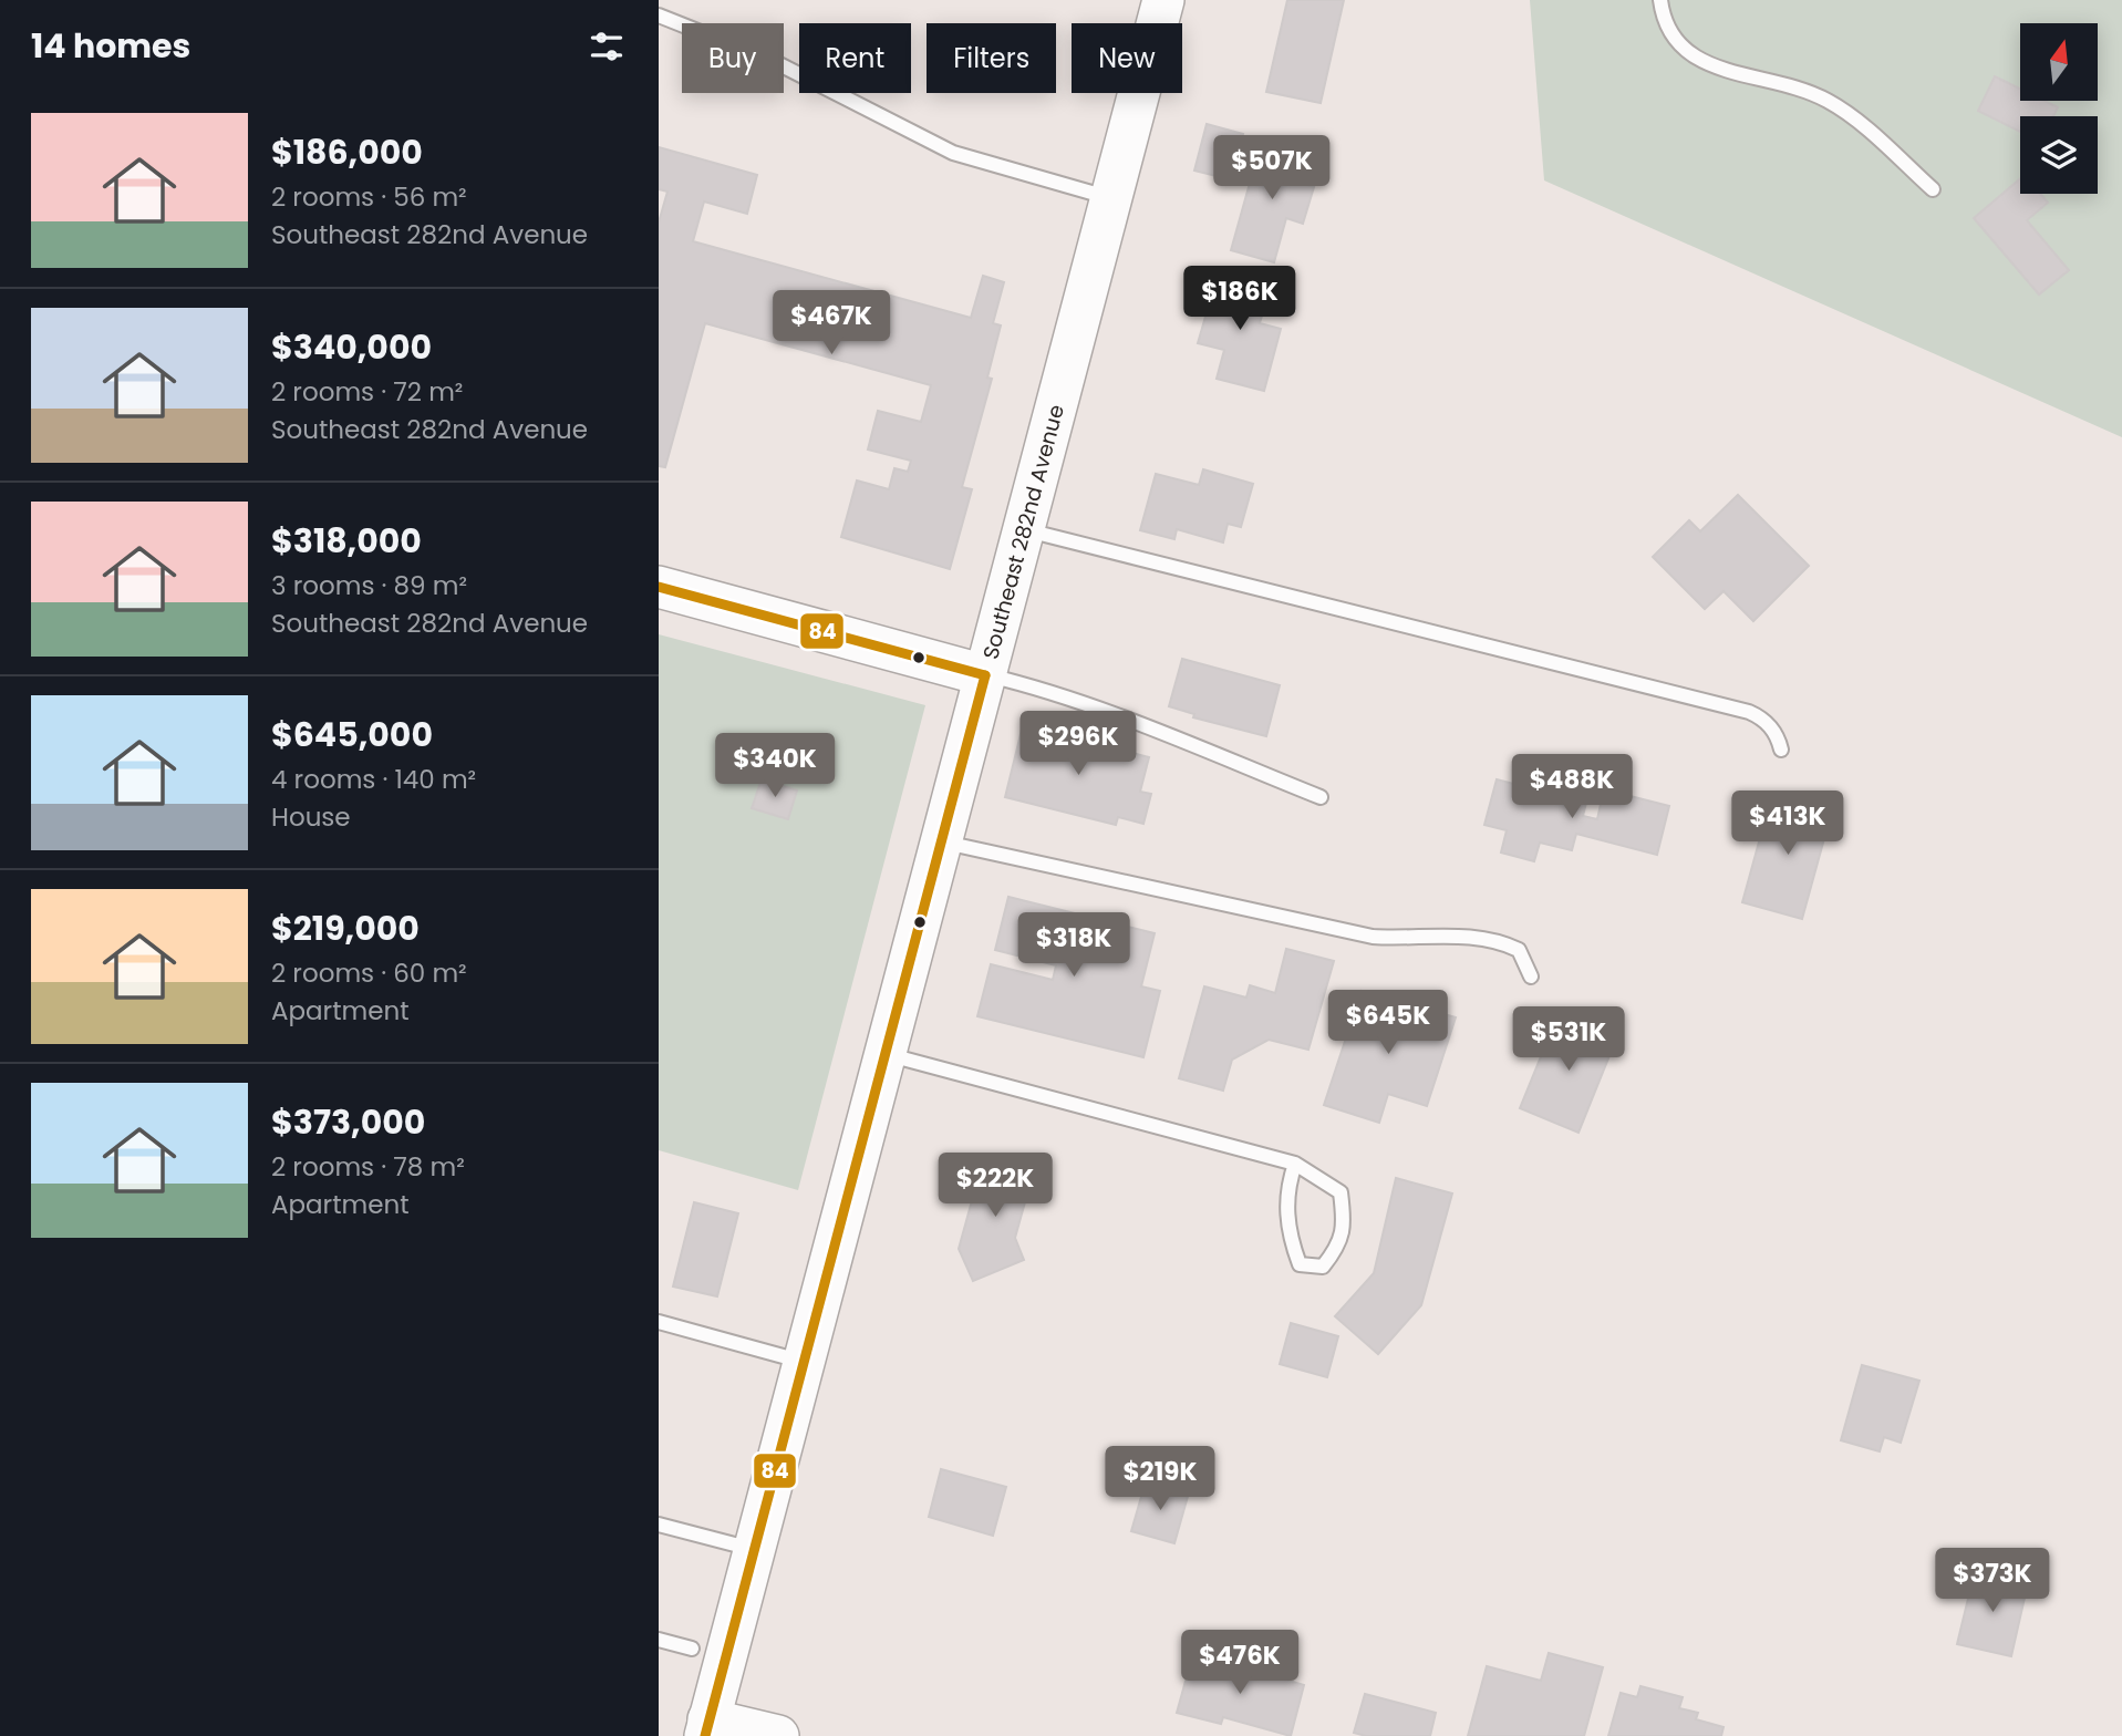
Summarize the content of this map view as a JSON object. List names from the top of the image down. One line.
{"streets":{"main road":["Southeast 282nd Avenue"]},"lines":["transit line 84"],"north":"top","page":{"heading":"14 homes","chip":["Buy","Rent","Filters","New"],"list":[{"name":"$186,000","note":"2 rooms · 56 m² · Southeast 282nd Avenue"},{"name":"$340,000","note":"2 rooms · 72 m² · Southeast 282nd Avenue"},{"name":"$318,000","note":"3 rooms · 89 m² · Southeast 282nd Avenue"},{"name":"$645,000","note":"4 rooms · 140 m² · House"},{"name":"$219,000","note":"2 rooms · 60 m² · Apartment"},{"name":"$373,000","note":"2 rooms · 78 m² · Apartment"}],"price":["$507K","$186K","$467K","$296K","$340K","$488K","$413K","$318K","$645K","$531K","$222K","$219K","$373K","$476K"]}}
